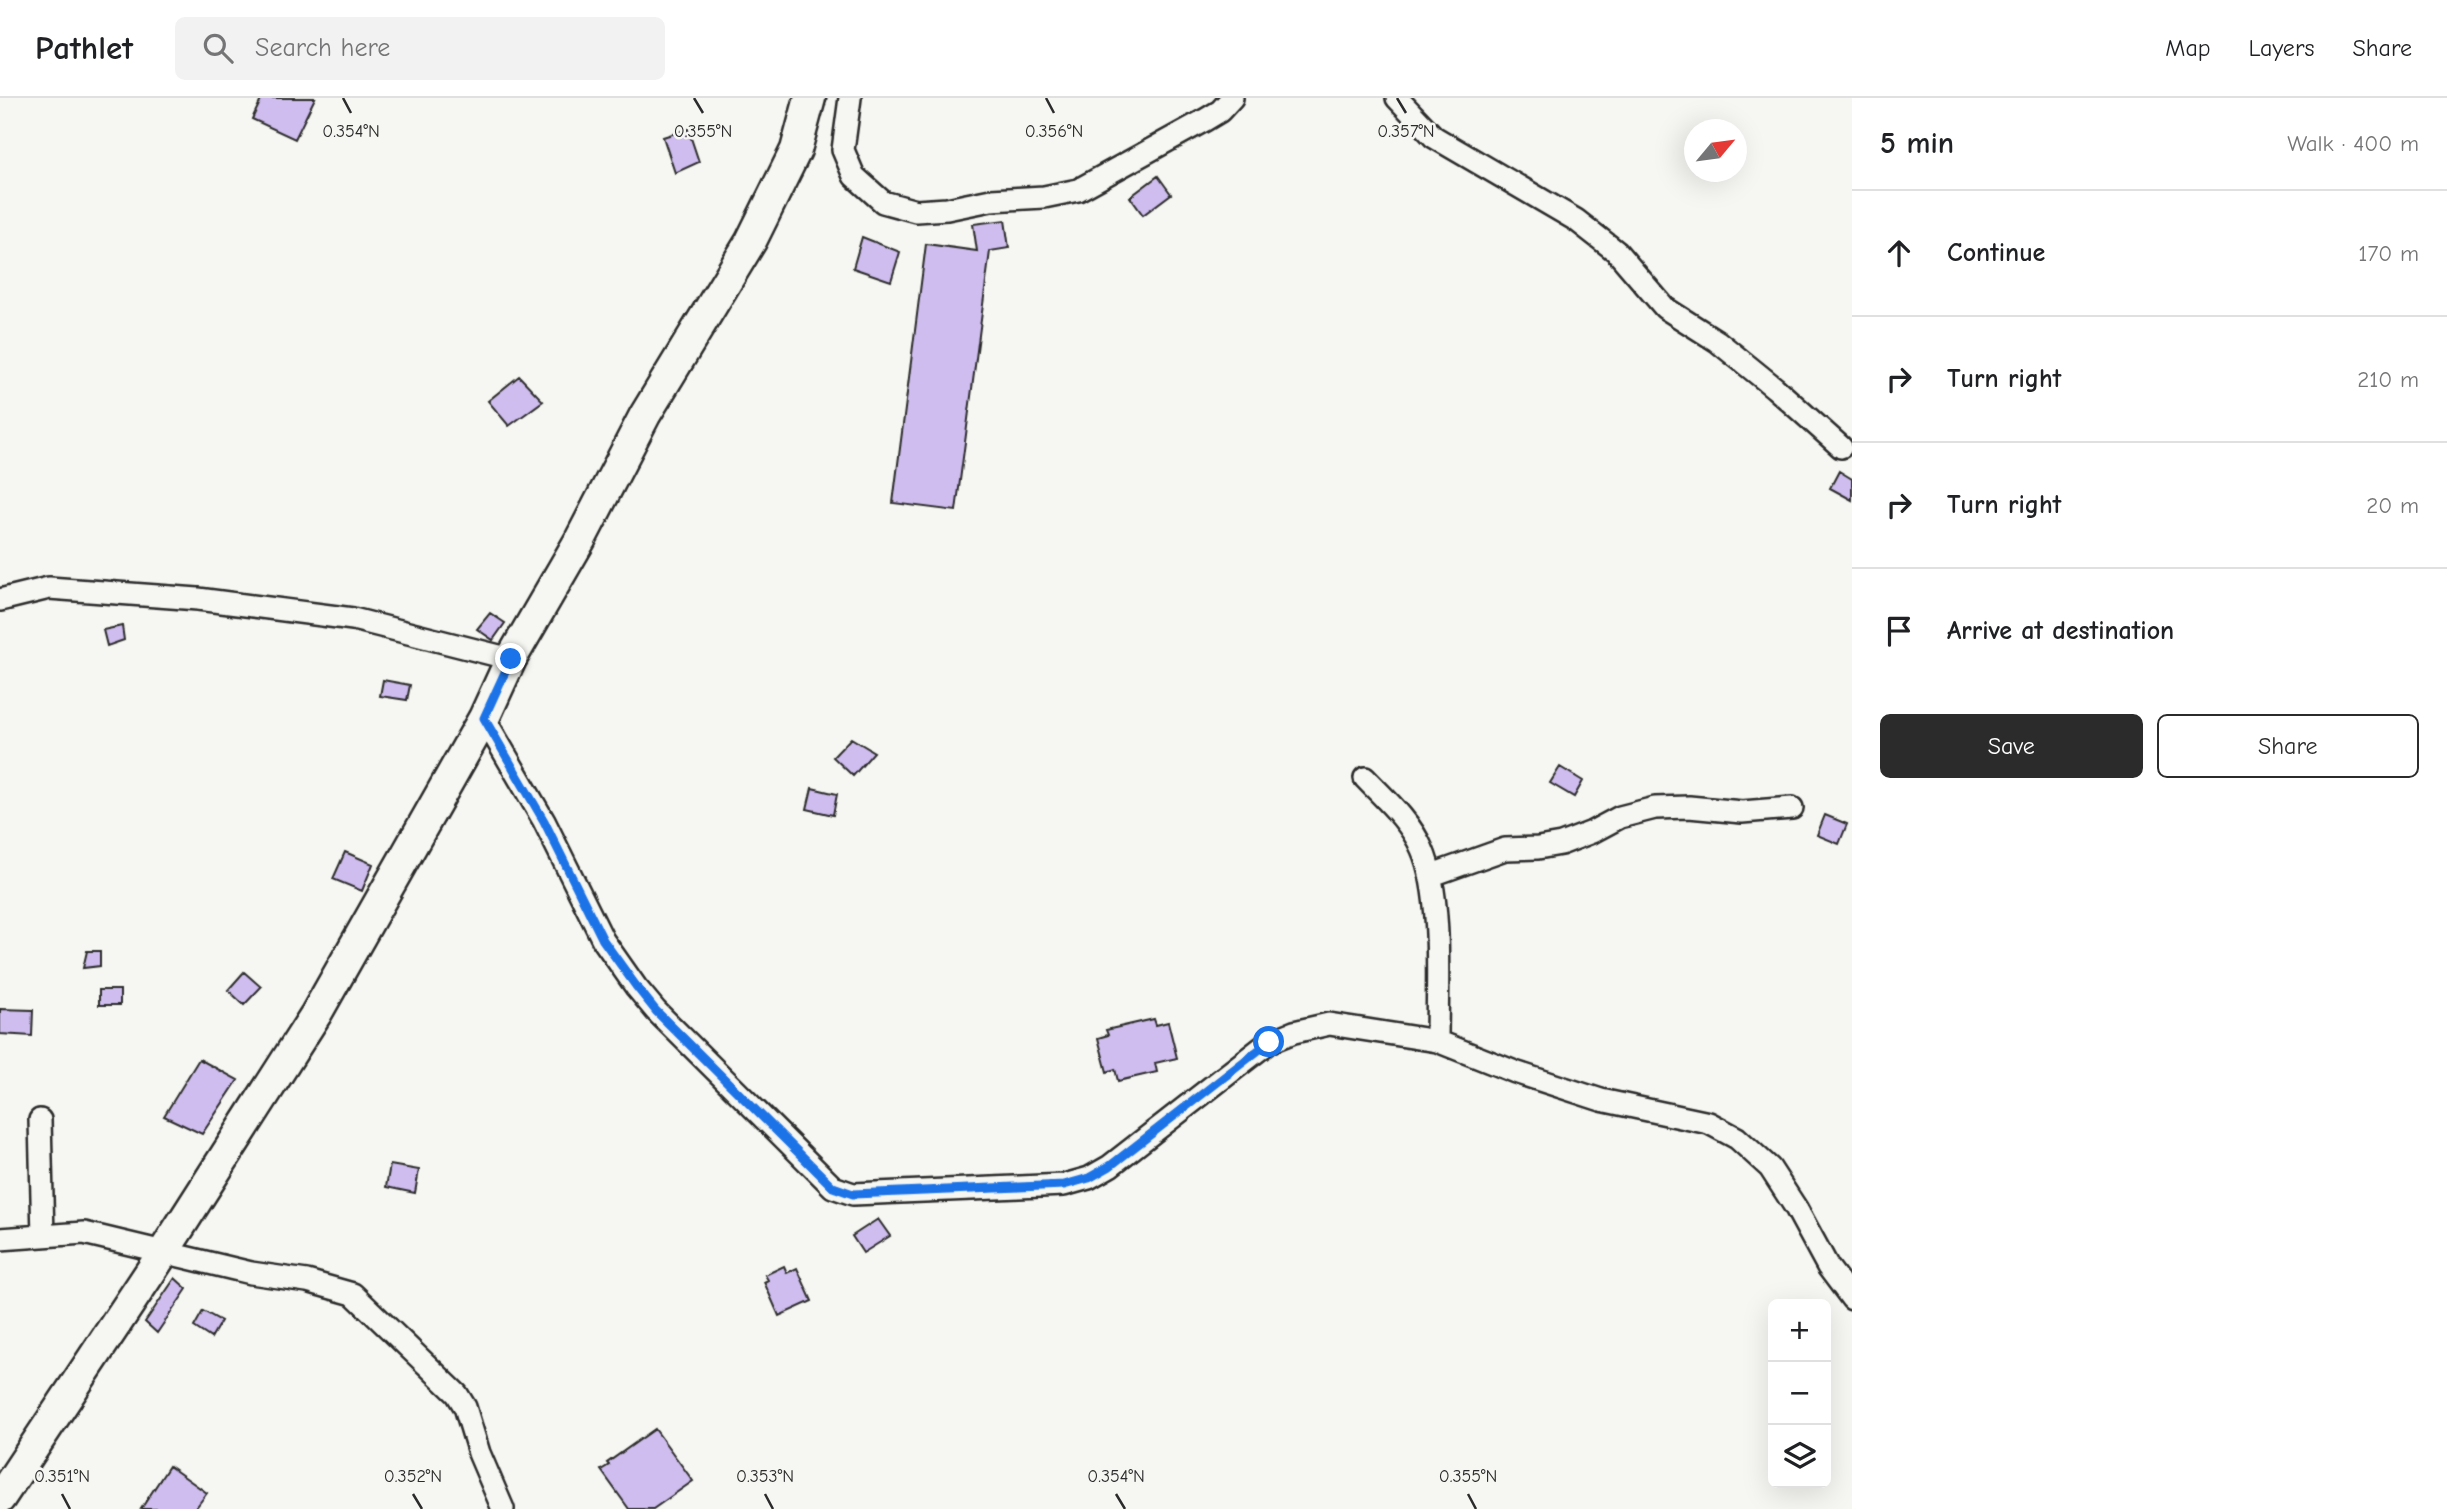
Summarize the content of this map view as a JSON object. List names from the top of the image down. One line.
{"north":"top right","page":{"header":"Pathlet","search":"Search here","nav":["Map","Layers","Share"],"heading":["5 min","Walk · 400 m"],"list":[["Continue","170 m"],["Turn right","210 m"],["Turn right","20 m"],"Arrive at destination"],"buttons":["Save","Share"],"map_buttons":["+","−"]},"coordinates":["0.354°N","0.355°N","0.356°N","0.357°N","0.351°N","0.352°N","0.353°N"]}
